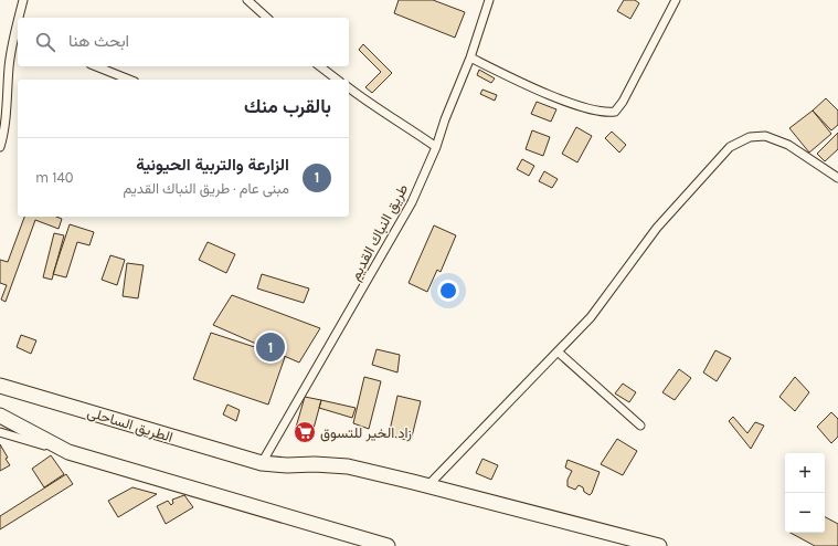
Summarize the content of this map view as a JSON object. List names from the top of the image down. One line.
{"streets":{"highway":["الطريق الساحلى"],"street":["طريق النباك القديم"]},"crossings":[["طريق النباك القديم","الطريق الساحلى"]],"places":{"supermarket":["زاد الخير للتسوق"]},"page":{"search":"ابحث هنا","heading":"بالقرب منك","list":[{"mark":"1","name":"الزارعة والتربية الحيونية","note":"مبنى عام · طريق النباك القديم","value":"140 m"}],"pins":"1","map_buttons":["+","−"]}}
